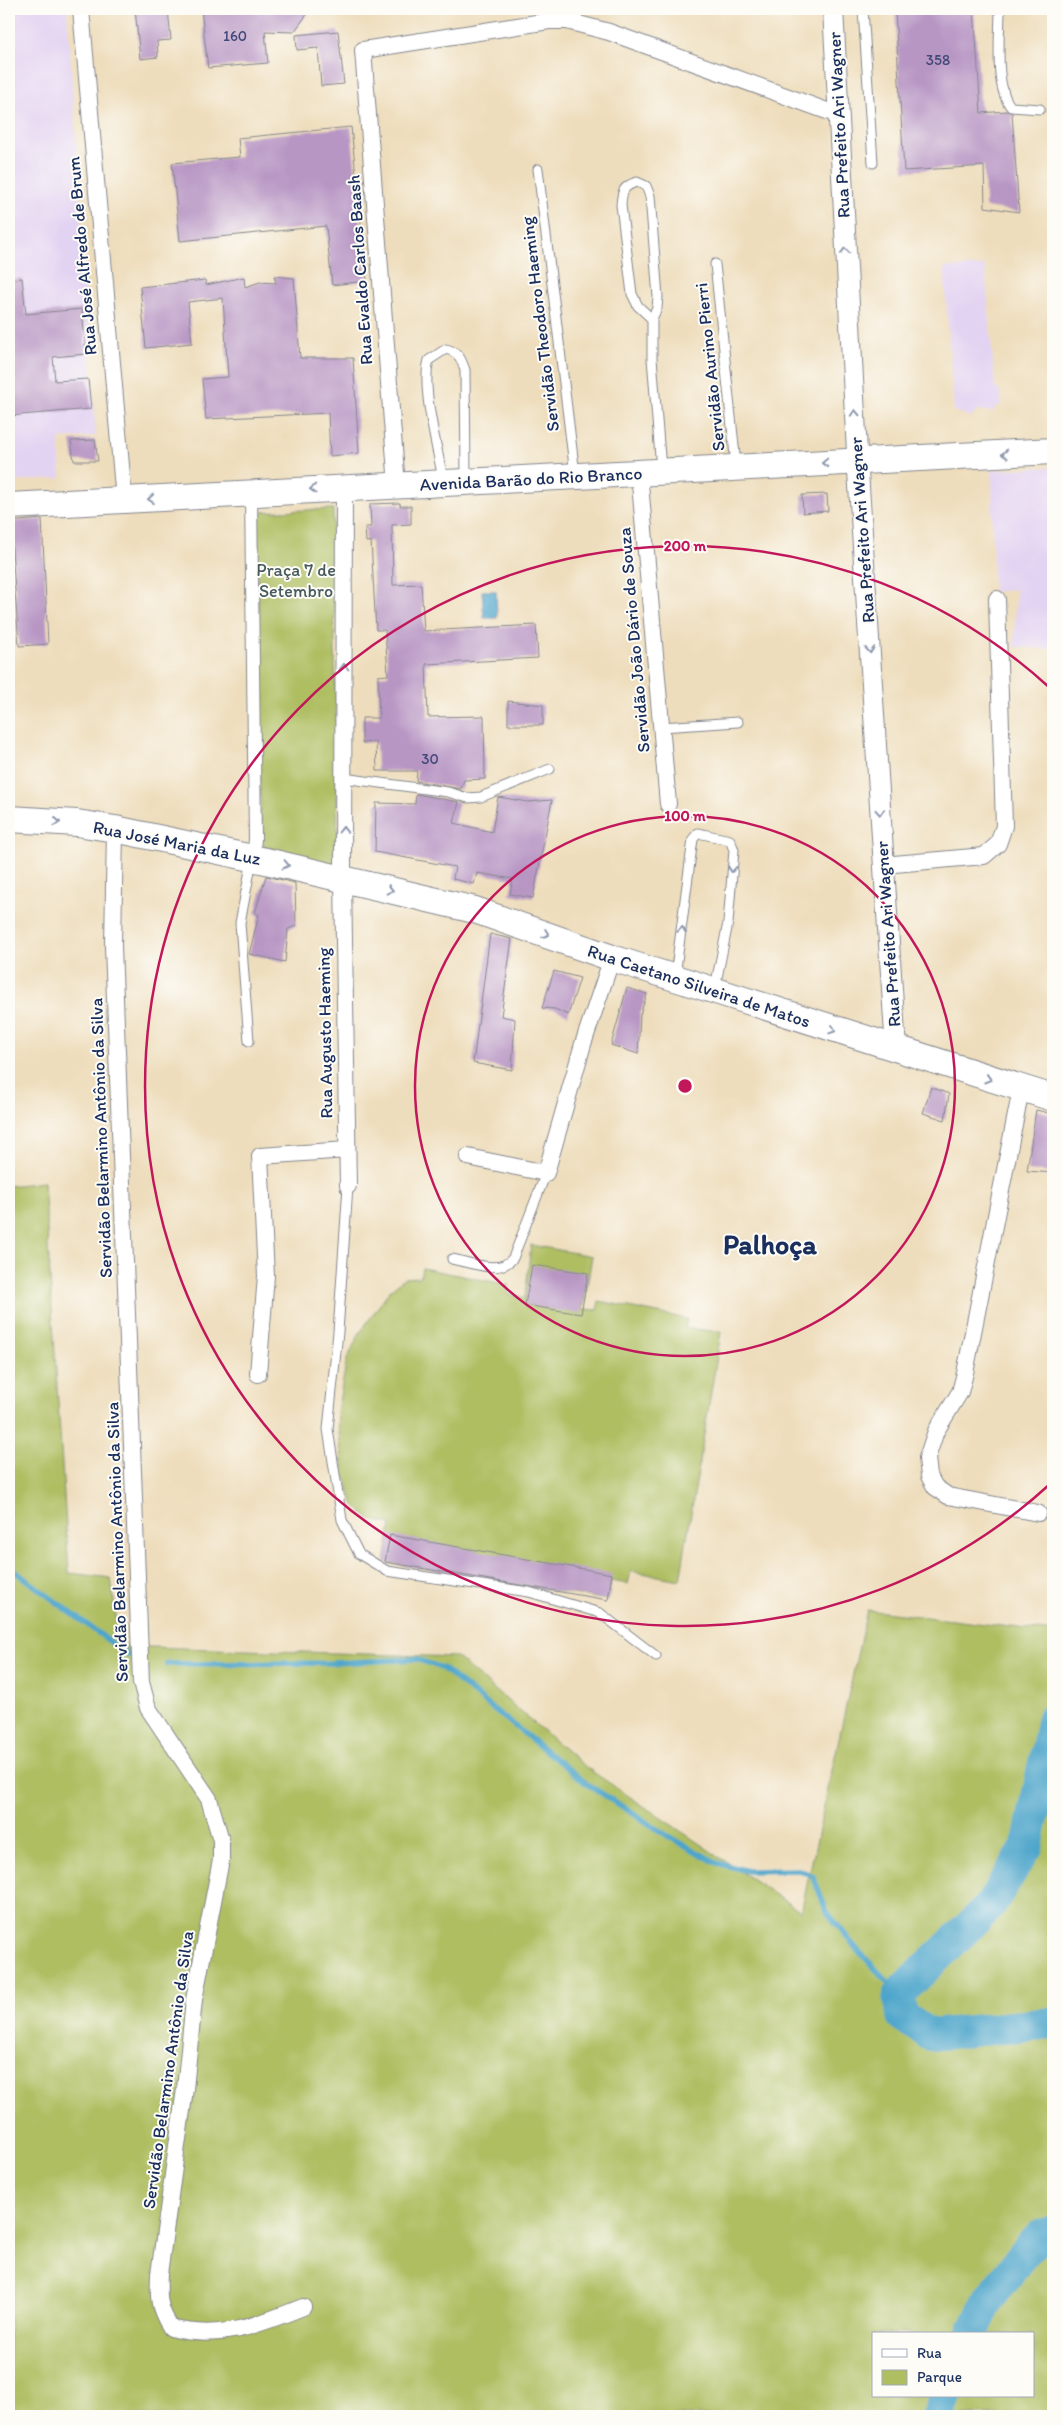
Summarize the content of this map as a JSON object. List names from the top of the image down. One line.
{"streets":{"main road":["Avenida Barão do Rio Branco","Rua José Maria da Luz","Rua Caetano Silveira de Matos"],"street":["Rua Prefeito Ari Wagner","Rua José Alfredo de Brum","Rua Evaldo Carlos Baash","Servidão João Dário de Souza","Rua Augusto Haeming","Servidão Belarmino Antônio da Silva"],"lane":["Servidão Theodoro Haeming","Servidão Aurino Pierri"]},"crossings":[["Rua Prefeito Ari Wagner","Rua Evaldo Carlos Baash"],["Rua Prefeito Ari Wagner","Avenida Barão do Rio Branco"],["Rua Prefeito Ari Wagner","Rua Caetano Silveira de Matos"],["Rua José Alfredo de Brum","Avenida Barão do Rio Branco"],["Rua Evaldo Carlos Baash","Avenida Barão do Rio Branco"],["Servidão Theodoro Haeming","Avenida Barão do Rio Branco"],["Servidão Aurino Pierri","Avenida Barão do Rio Branco"],["Avenida Barão do Rio Branco","Servidão João Dário de Souza"],["Rua José Maria da Luz","Rua Caetano Silveira de Matos"],["Rua José Maria da Luz","Rua Augusto Haeming"],["Rua José Maria da Luz","Servidão Belarmino Antônio da Silva"],["Rua Caetano Silveira de Matos","Rua Augusto Haeming"]],"one_way":["Avenida Barão do Rio Branco","Rua José Maria da Luz","Rua Caetano Silveira de Matos"],"districts":["Palhoça"],"parks":["Praça 7 de Setembro"],"house_numbers":["160","358","30"],"legend":["Rua","Parque"],"rings":["200 m","100 m"]}
